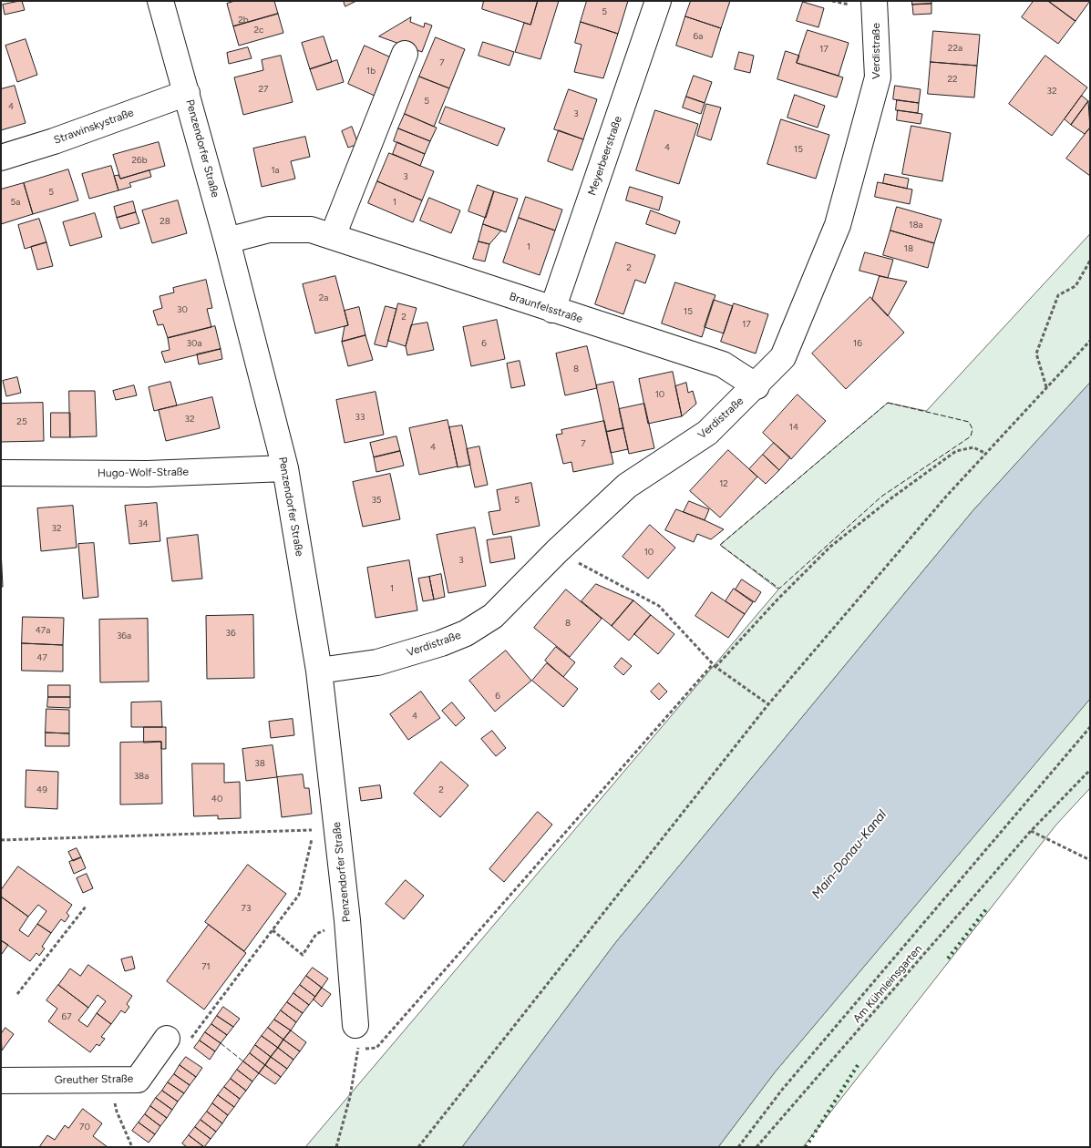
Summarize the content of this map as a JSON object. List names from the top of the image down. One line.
{"streets":{"street":["Verdistraße","Strawinskystraße","Penzendorfer Straße","Meyerbeerstraße","Braunfelsstraße","Hugo-Wolf-Straße","Greuther Straße"],"path":["Am Kühnleinsgarten"]},"crossings":[["Verdistraße","Penzendorfer Straße"],["Verdistraße","Braunfelsstraße"],["Strawinskystraße","Penzendorfer Straße"],["Penzendorfer Straße","Braunfelsstraße"],["Penzendorfer Straße","Hugo-Wolf-Straße"],["Meyerbeerstraße","Braunfelsstraße"]],"water":["Main-Donau-Kanal"],"house_numbers":["5","2b","2c","6a","22a","17","7","1b","22","27","32","5","4","3","4","15","26b","1a","3","5","5a","1","28","18a","1","18","2","2a","30","15","2","17","30a","6","16","8","10","33","32","25","14","7","4","12","35","5","34","32","10","3","1","8","47a","36","36a","47","6","4","38","38a","49","2","40","73","71","67","70"]}
